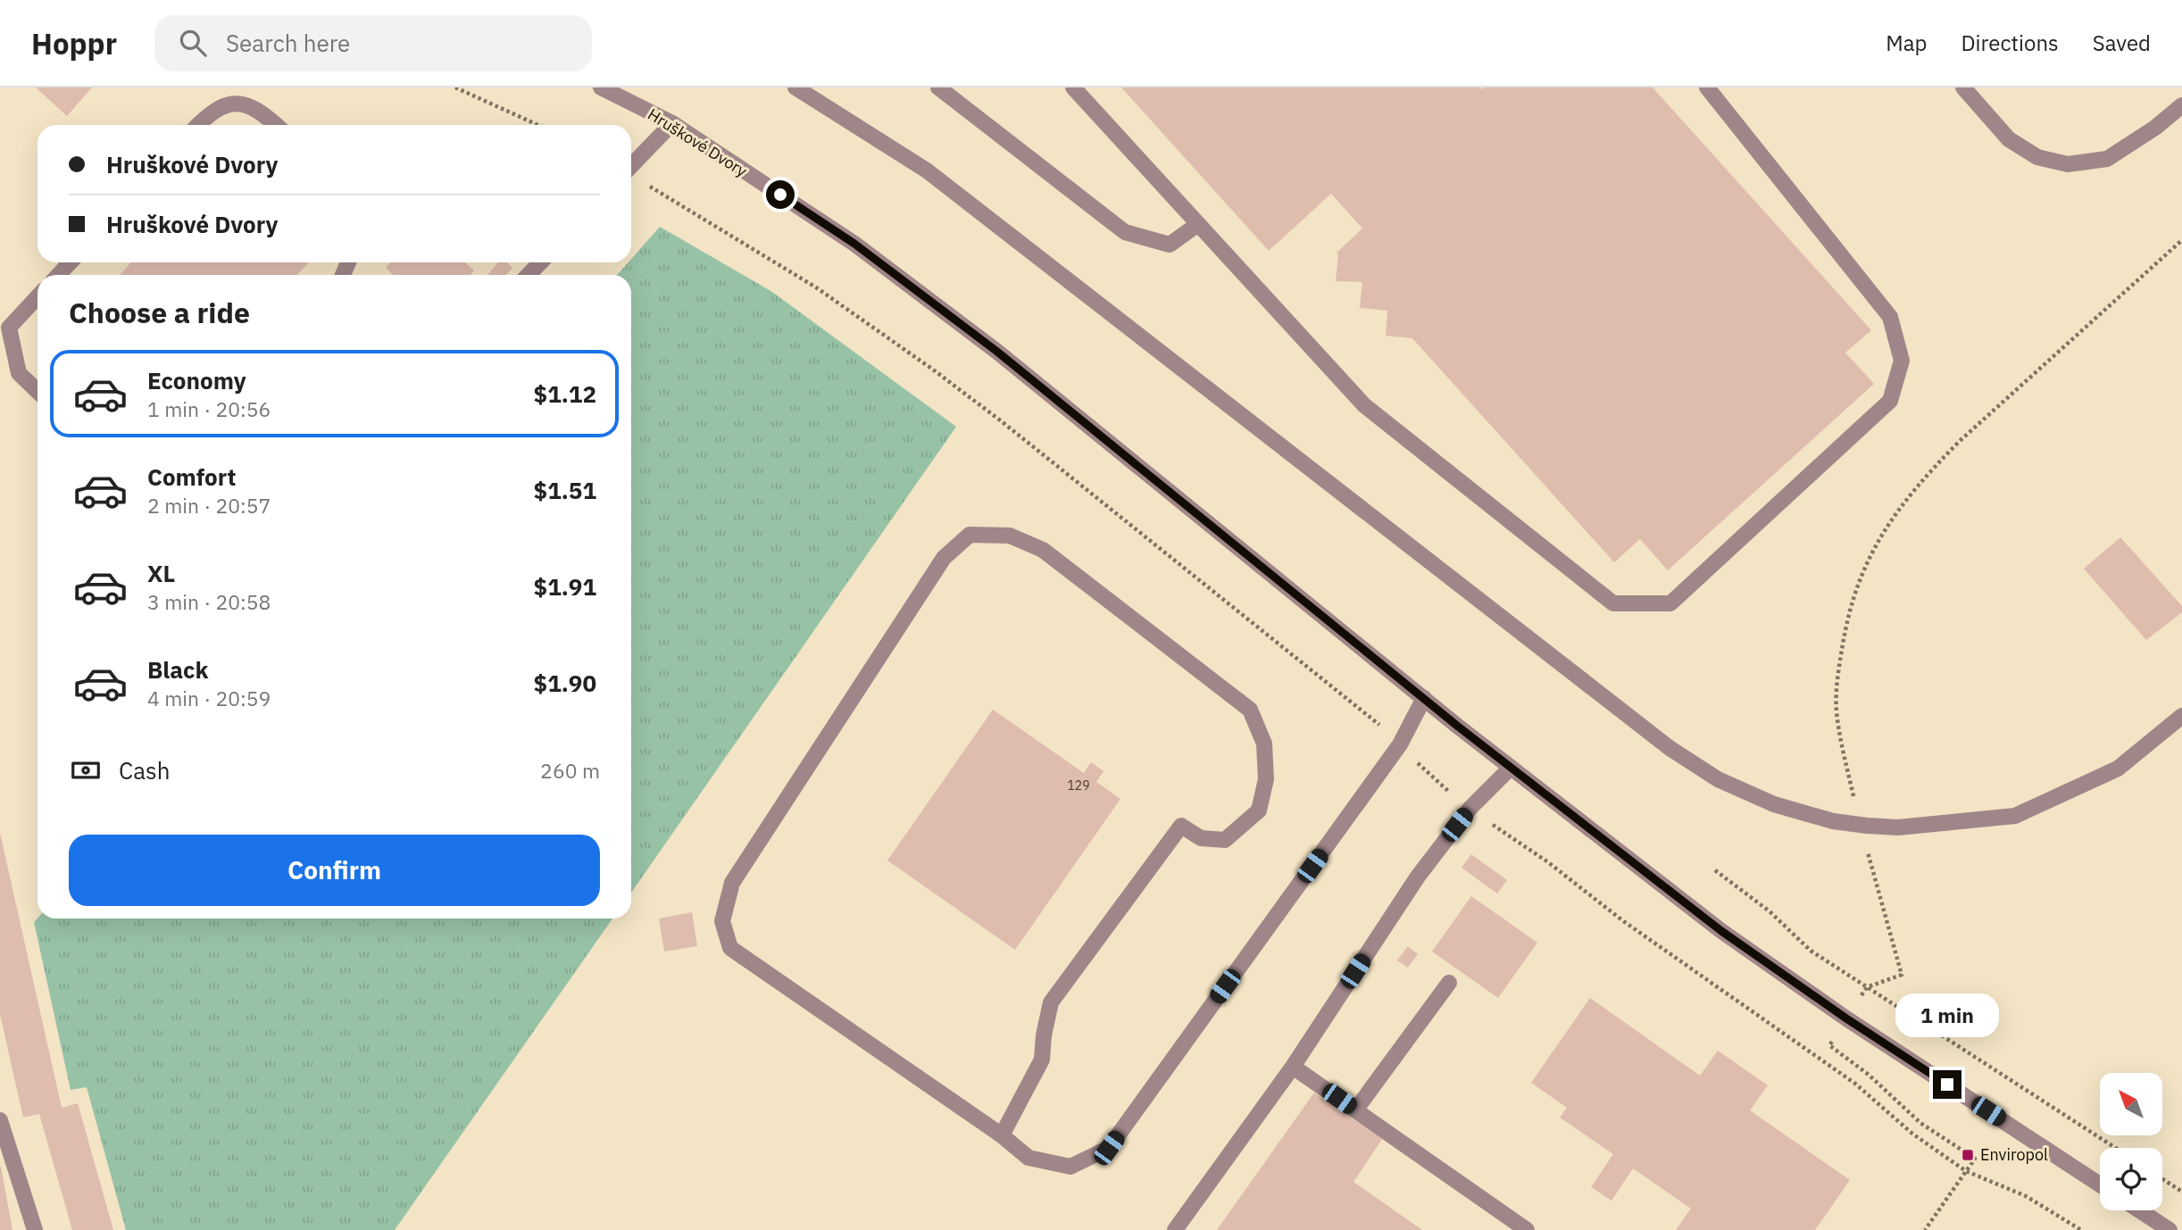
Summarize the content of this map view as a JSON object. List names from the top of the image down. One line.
{"streets":{"street":["Hruškové Dvory"]},"places":{"transit":["Enviropol"]},"house_numbers":["129"],"north":"top left","page":{"header":"Hoppr","search":"Search here","nav":["Map","Directions","Saved"],"banner":["Hruškové Dvory","Hruškové Dvory"],"heading":"Choose a ride","list":[{"name":"Economy","note":"1 min · 20:56","value":"$1.12"},{"name":"Comfort","note":"2 min · 20:57","value":"$1.51"},{"name":"XL","note":"3 min · 20:58","value":"$1.91"},{"name":"Black","note":"4 min · 20:59","value":"$1.90"}],"pay":["Cash","260 m"],"buttons":"Confirm","bubble":"1 min"}}
